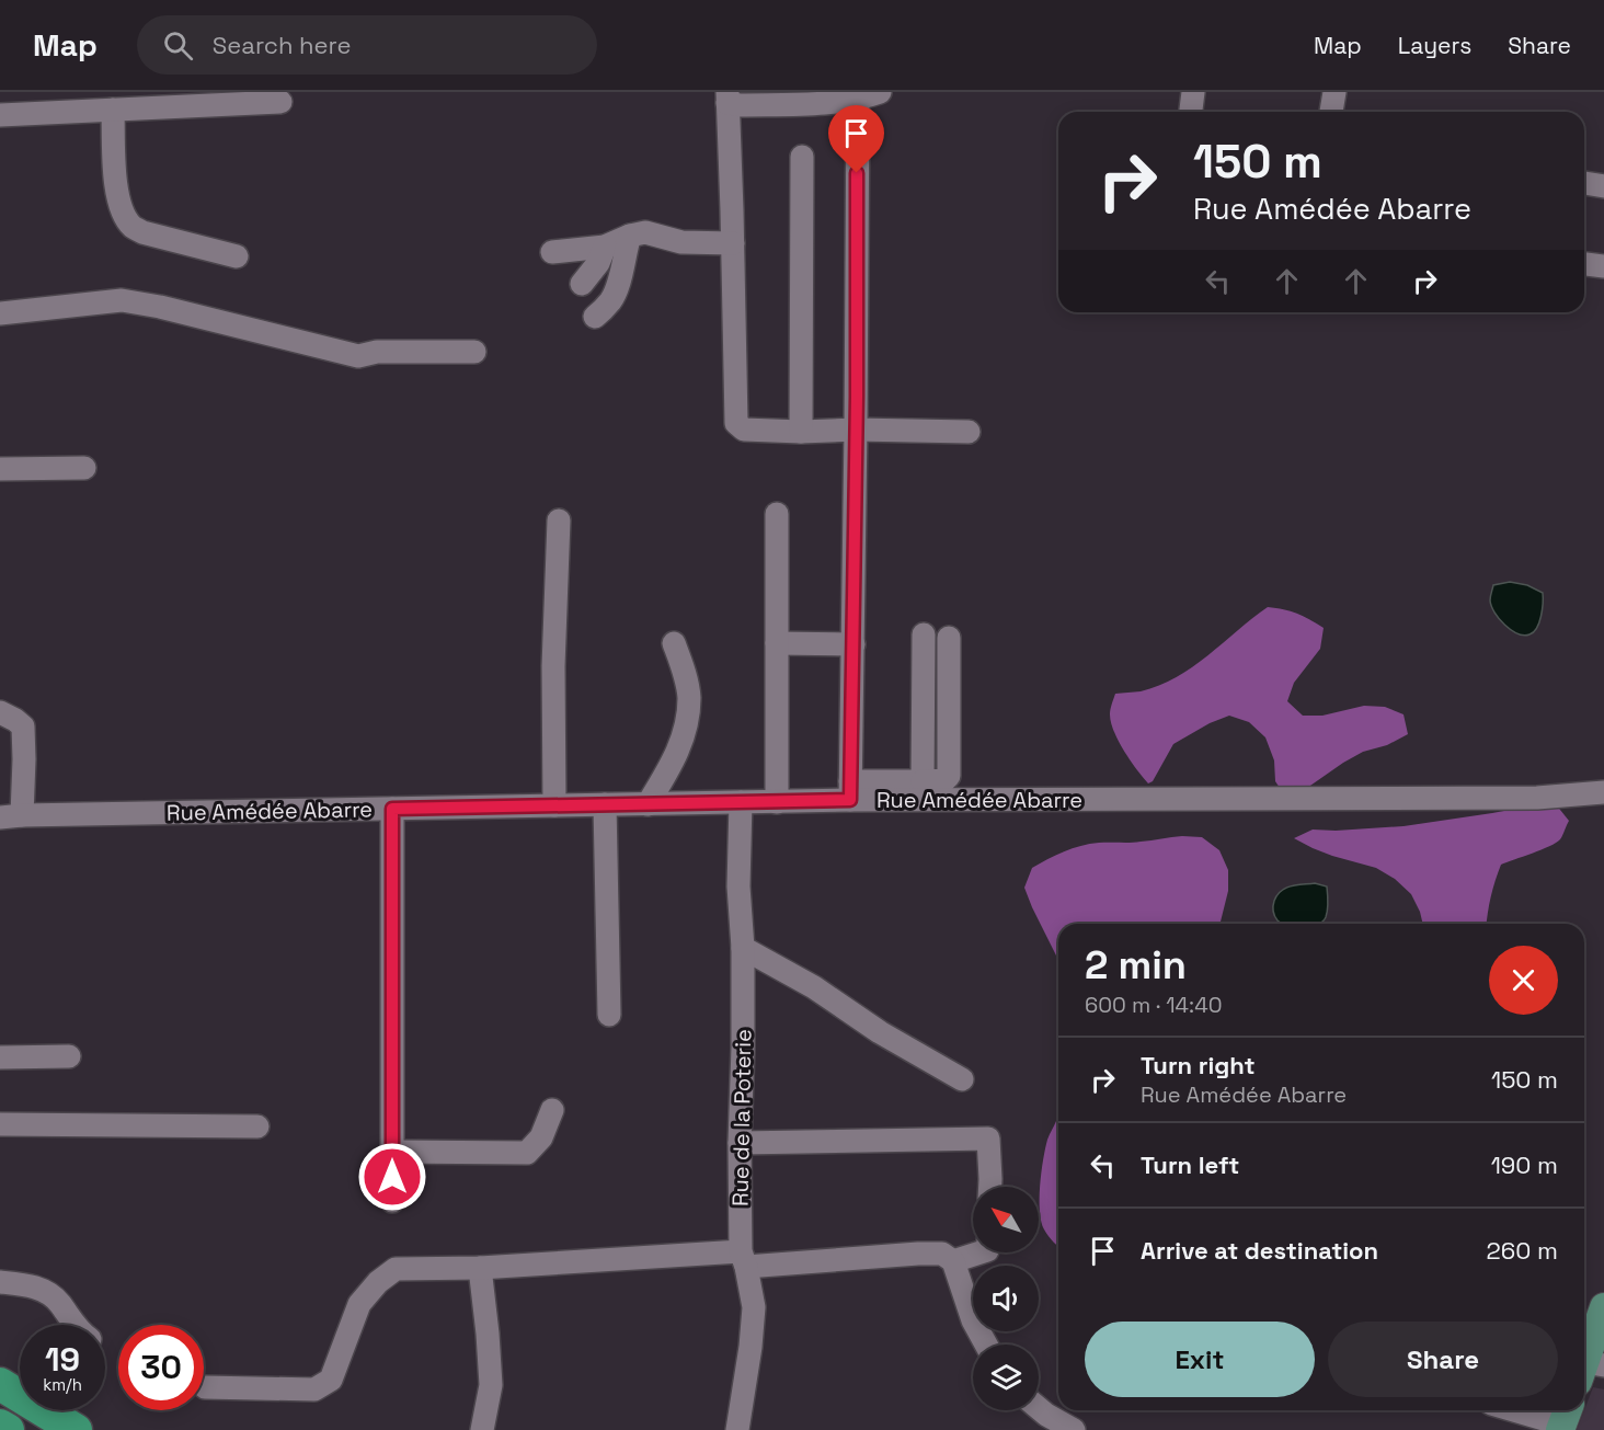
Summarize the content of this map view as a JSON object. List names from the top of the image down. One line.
{"streets":{"street":["Rue Amédée Abarre","Rue de la Poterie"]},"crossings":[["Rue Amédée Abarre","Rue de la Poterie"]],"north":"top left","page":{"header":"Map","search":"Search here","nav":["Map","Layers","Share"],"turn":["150 m","Rue Amédée Abarre"],"heading":["2 min","600 m · 14:40"],"list":[{"name":"Turn right","note":"Rue Amédée Abarre","value":"150 m"},{"name":"Turn left","value":"190 m"},{"name":"Arrive at destination","value":"260 m"}],"buttons":["Exit","Share"],"speed":"19 km/h","limit":"30"}}
